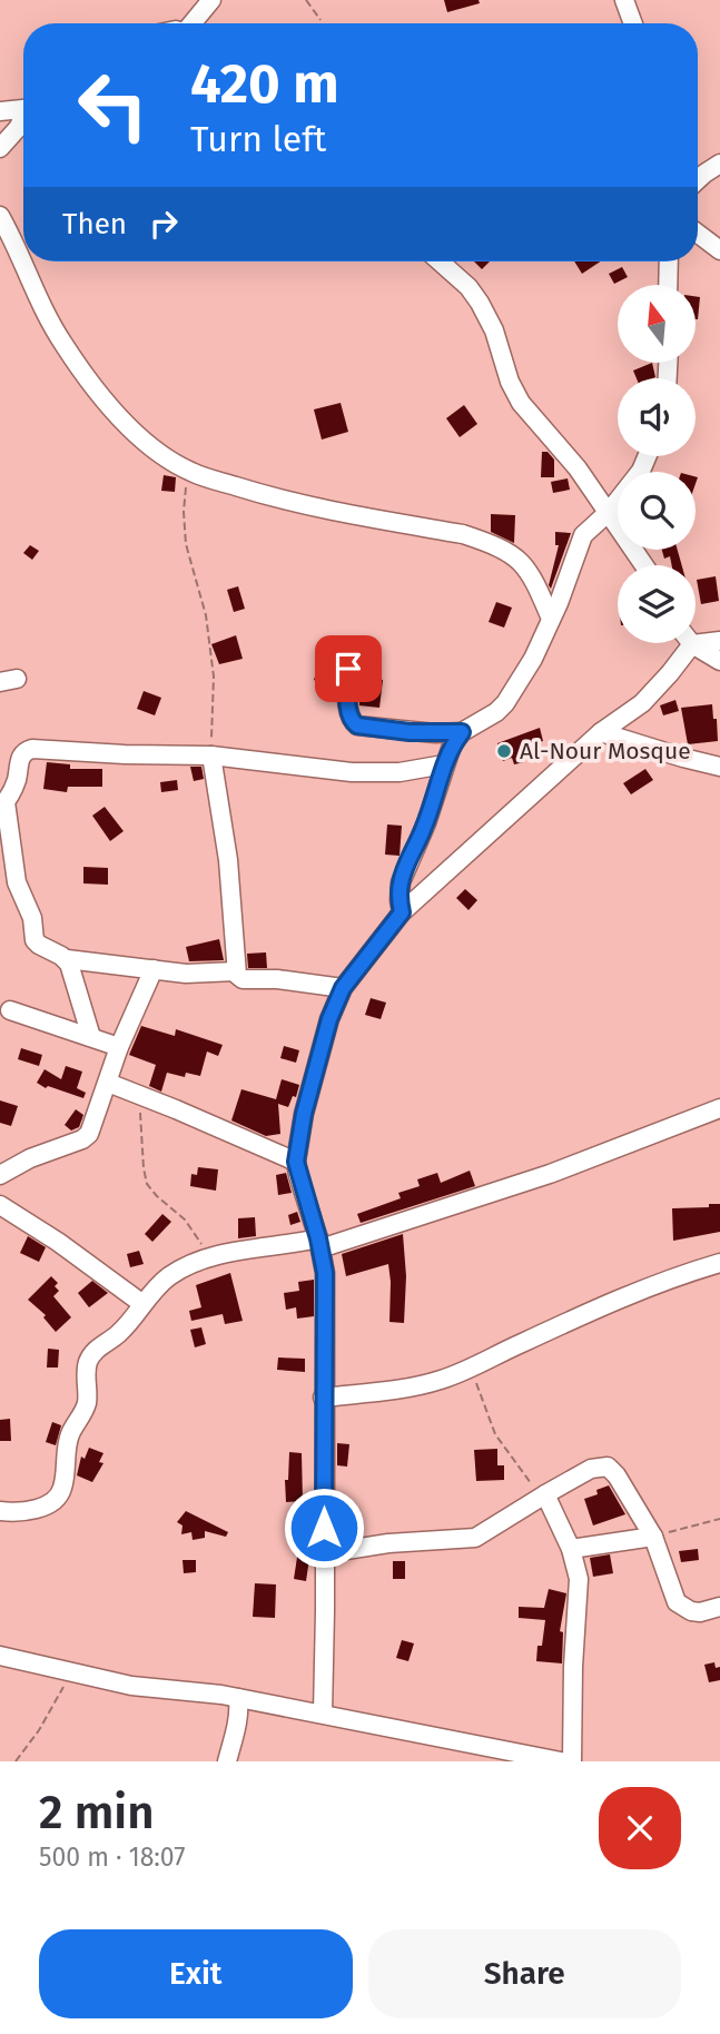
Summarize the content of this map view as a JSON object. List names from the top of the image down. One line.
{"places":["Al-Nour Mosque"],"north":"top","page":{"turn":["420 m","Turn left"],"then":"Then","heading":["2 min","500 m · 18:07"],"buttons":["Exit","Share"]}}
